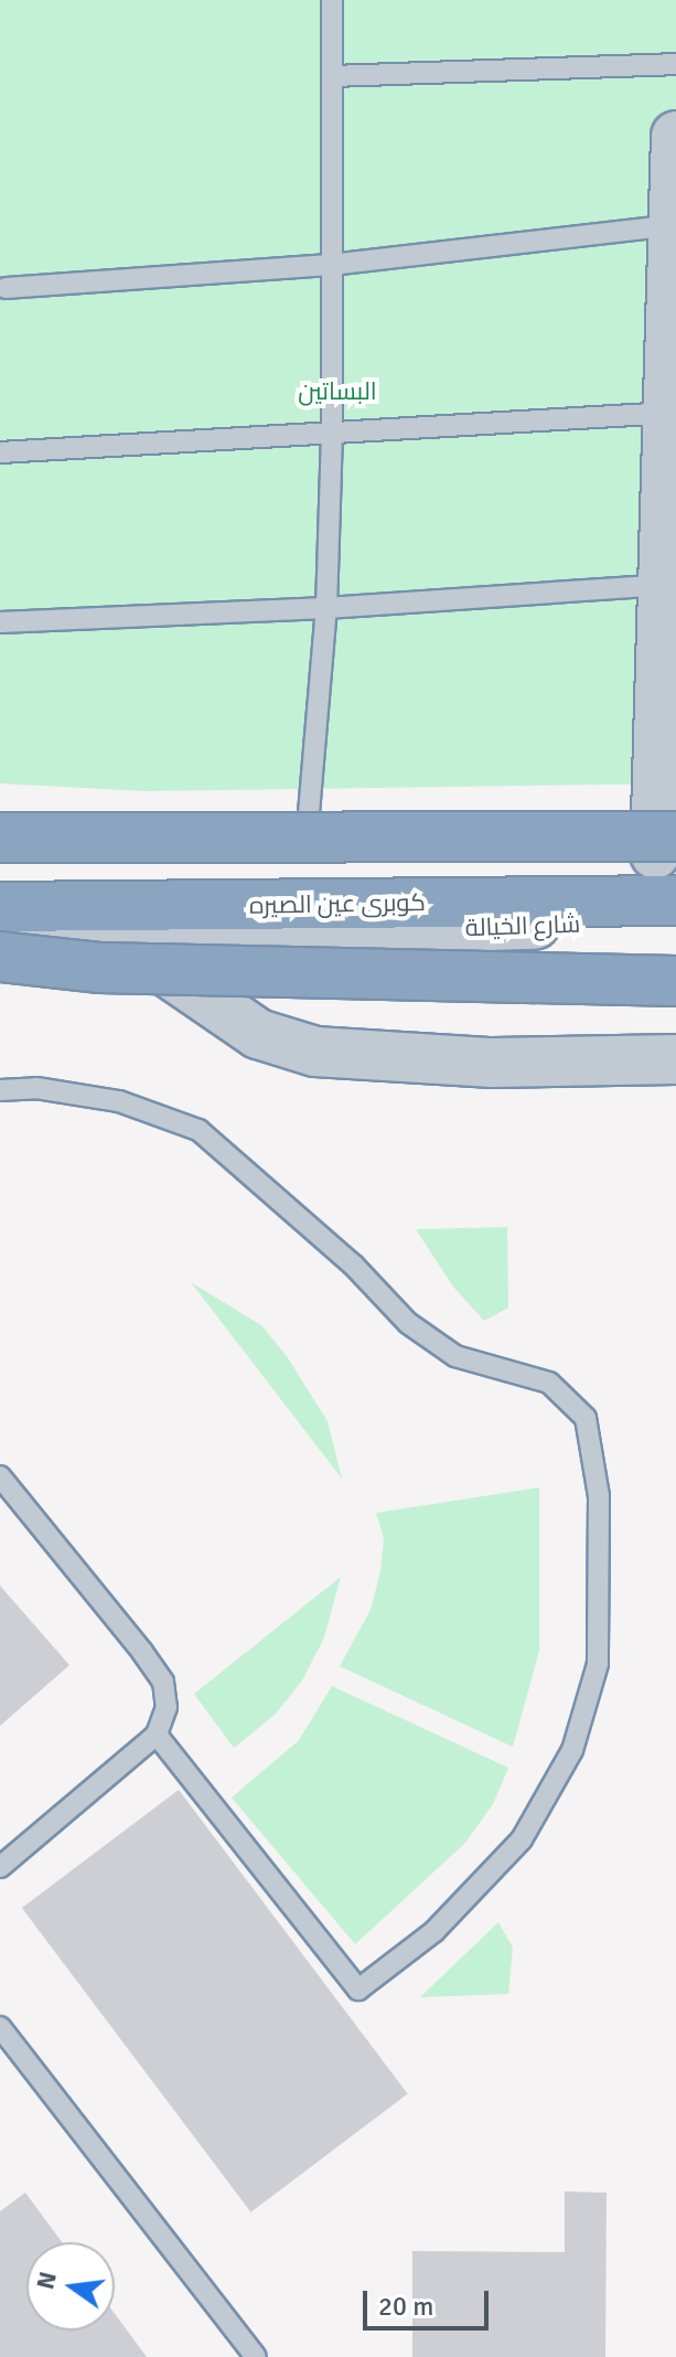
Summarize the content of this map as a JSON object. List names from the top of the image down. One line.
{"streets":{"highway":["كوبرى عين الصيره"],"street":["شارع الخيالة"]},"parks":["البساتين"],"scale_bar":"20 m","north":"left"}
